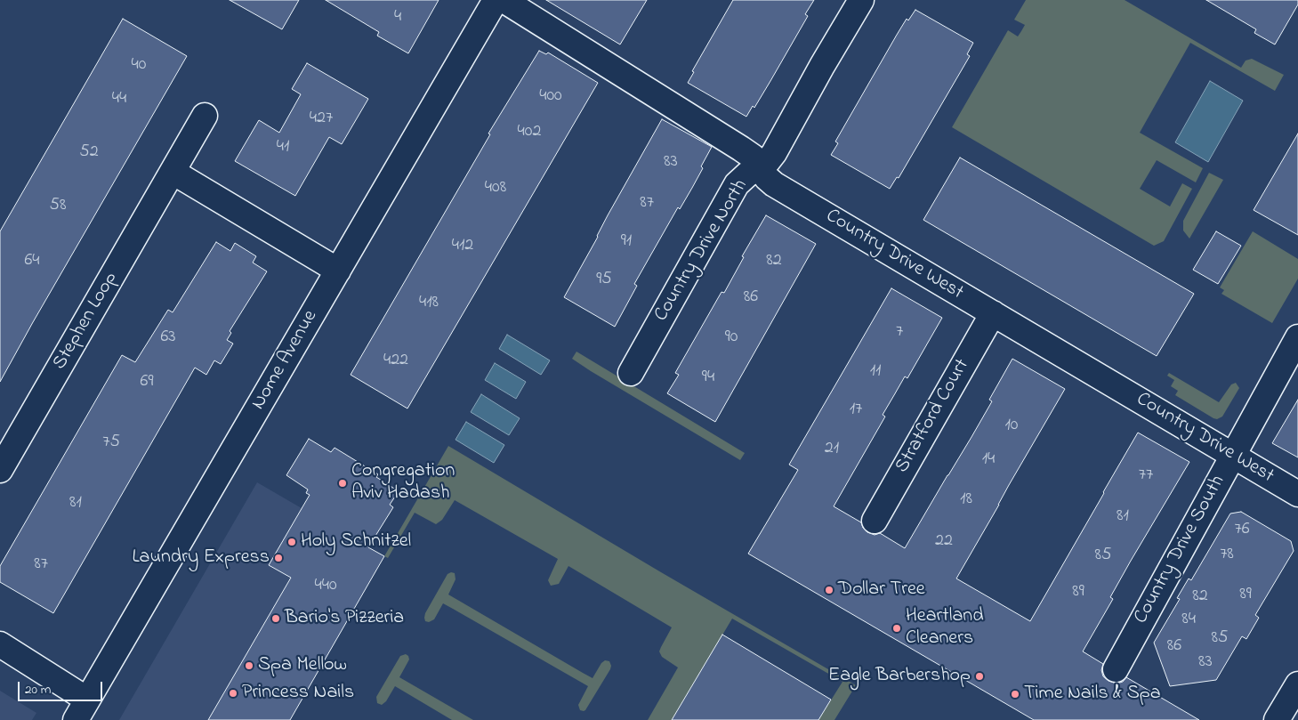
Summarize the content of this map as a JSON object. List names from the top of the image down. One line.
{"streets":{"street":["Country Drive North","Country Drive West","Stephen Loop","Nome Avenue","Stratford Court","Country Drive South"]},"crossings":[["Country Drive North","Country Drive West"],["Country Drive West","Stratford Court"],["Country Drive West","Country Drive South"]],"places":["Congregation Aviv Hadash","Holy Schnitzel","Laundry Express","Dollar Tree","Bario's Pizzeria","Heartland Cleaners","Spa Mellow","Eagle Barbershop","Princess Nails","Time Nails & Spa"],"house_numbers":["4","40","400","44","427","402","41","52","83","408","87","58","91","412","64","82","95","86","418","7","63","90","422","11","94","69","17","10","75","21","14","77","18","81","81","76","22","78","85","87","440","89","89","82","84","85","86","83"],"scale_bar":"20 m"}
